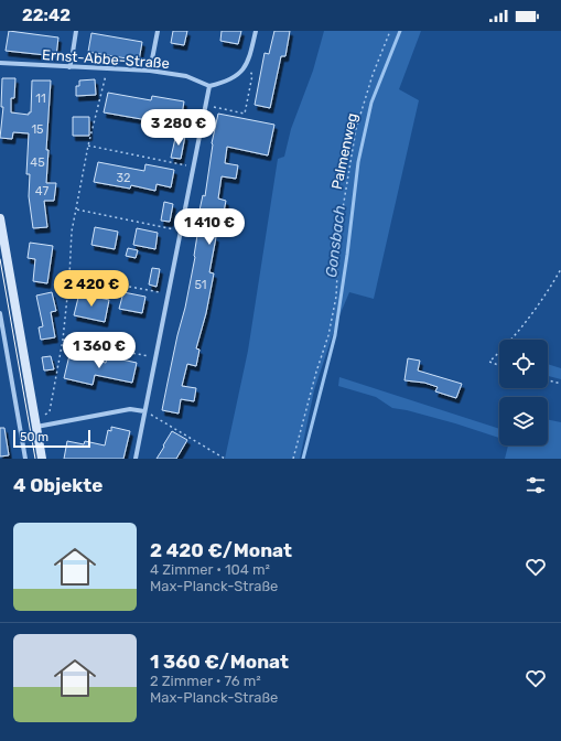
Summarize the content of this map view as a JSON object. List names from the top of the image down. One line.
{"streets":{"street":["Ernst-Abbe-Straße"],"path":["Palmenweg"]},"water":["Gonsbach"],"house_numbers":["11","15","45","32","47","51"],"scale_bar":"50 m","page":{"status":"22:42","price":["3 280 €","1 410 €","2 420 €","1 360 €"],"scale":"50 m","heading":"4 Objekte","list":[{"name":"2 420 €/Monat","note":"4 Zimmer · 104 m² · Max-Planck-Straße"},{"name":"1 360 €/Monat","note":"2 Zimmer · 76 m² · Max-Planck-Straße"}]}}
